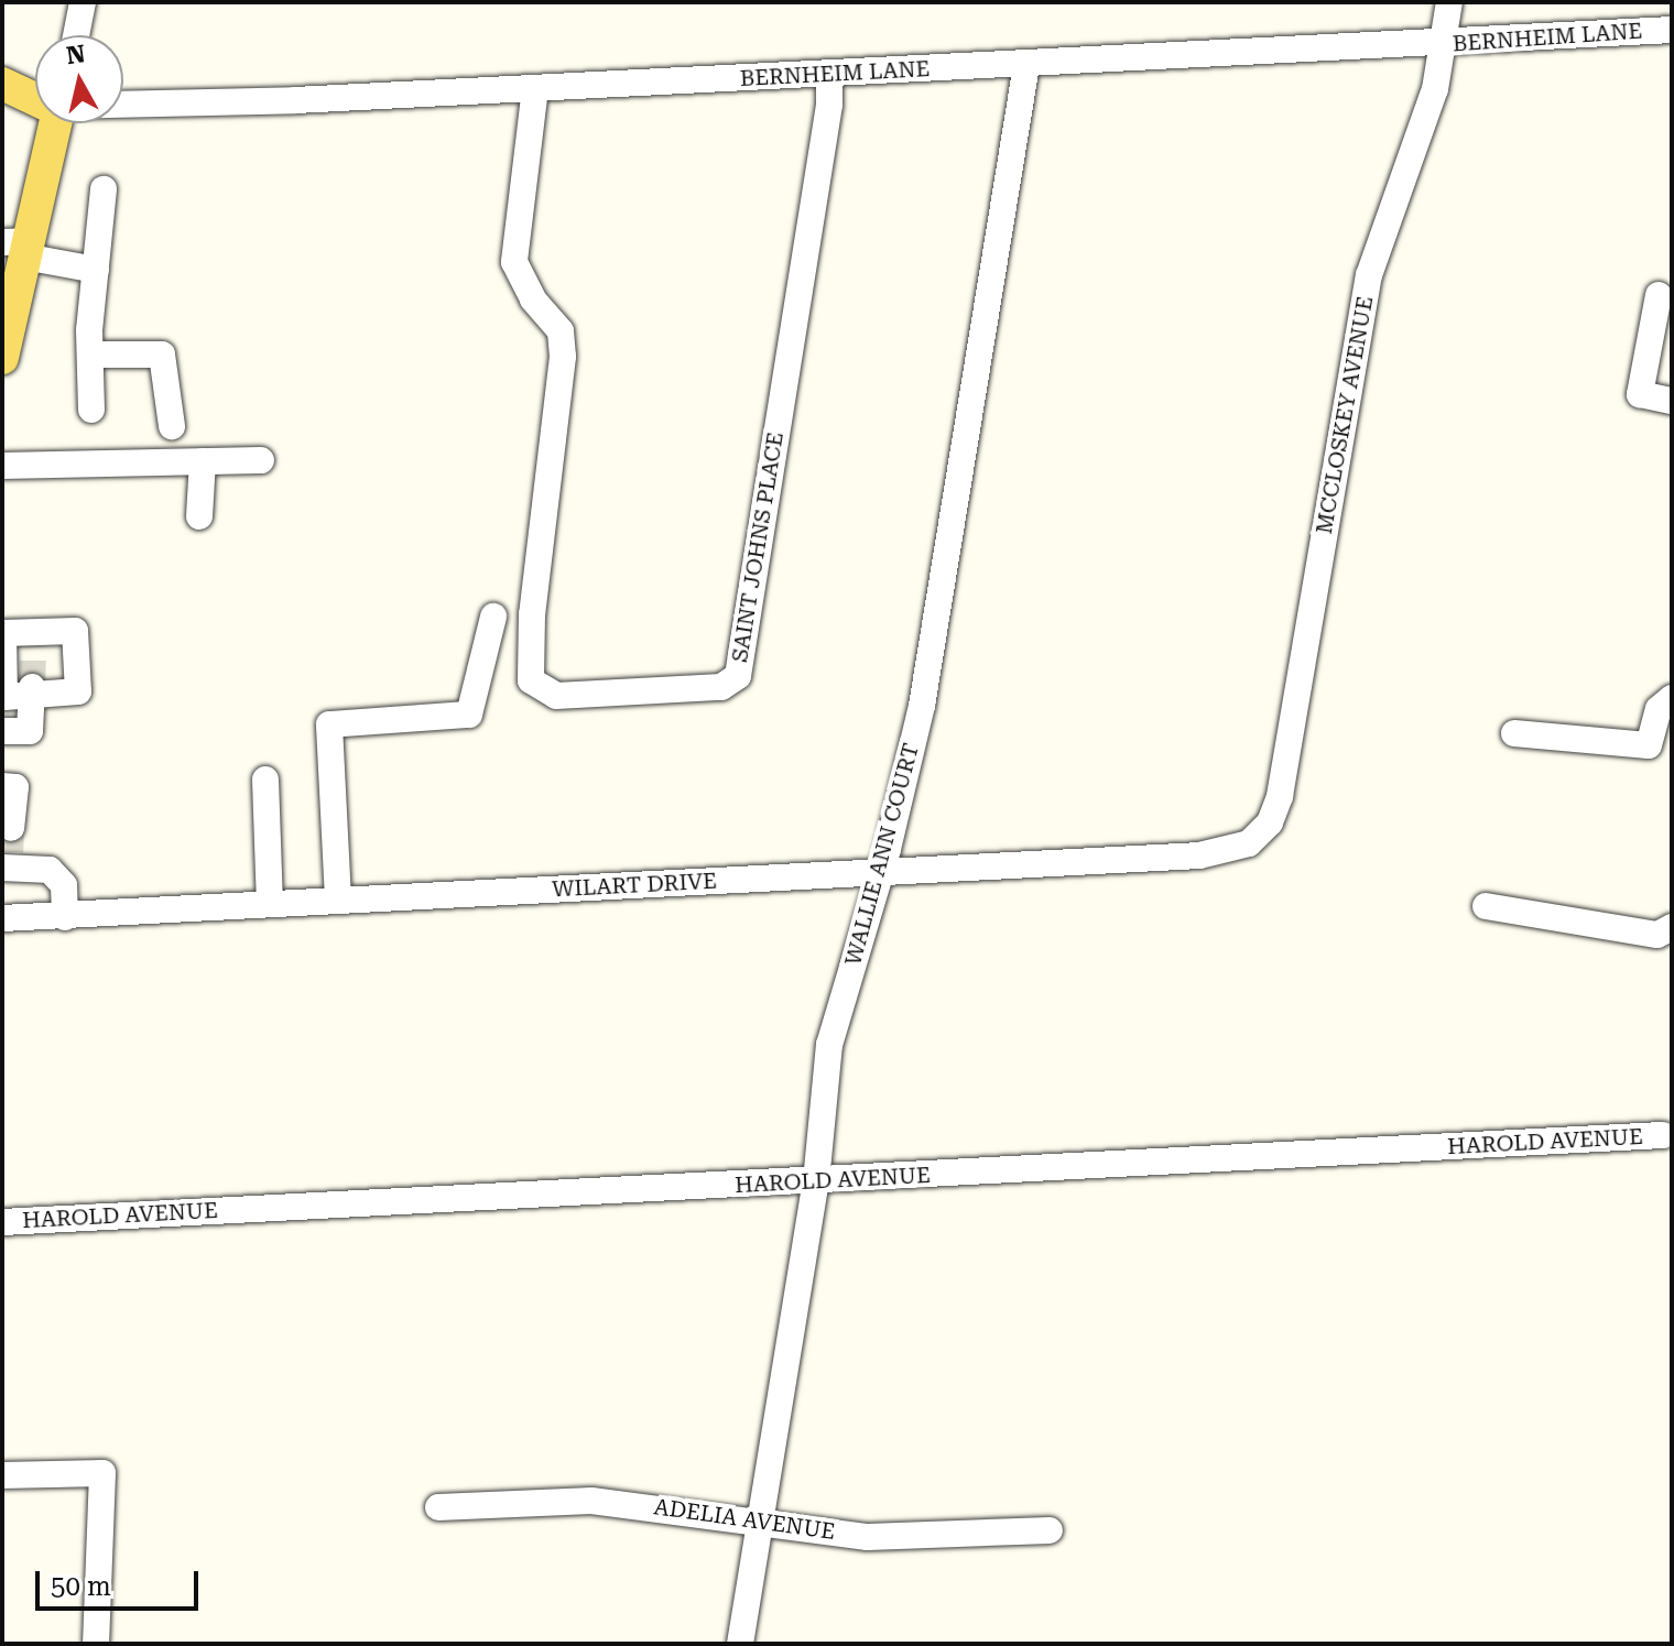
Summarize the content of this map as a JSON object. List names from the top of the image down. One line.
{"streets":{"main road":["BERNHEIM LANE"],"street":["MCCLOSKEY AVENUE","SAINT JOHNS PLACE","WALLIE ANN COURT","WILART DRIVE","HAROLD AVENUE","ADELIA AVENUE"]},"crossings":[["BERNHEIM LANE","MCCLOSKEY AVENUE"],["BERNHEIM LANE","SAINT JOHNS PLACE"],["BERNHEIM LANE","WALLIE ANN COURT"],["MCCLOSKEY AVENUE","WILART DRIVE"],["WALLIE ANN COURT","WILART DRIVE"],["WALLIE ANN COURT","HAROLD AVENUE"],["WALLIE ANN COURT","ADELIA AVENUE"]],"scale_bar":"50 m","north":"top"}
